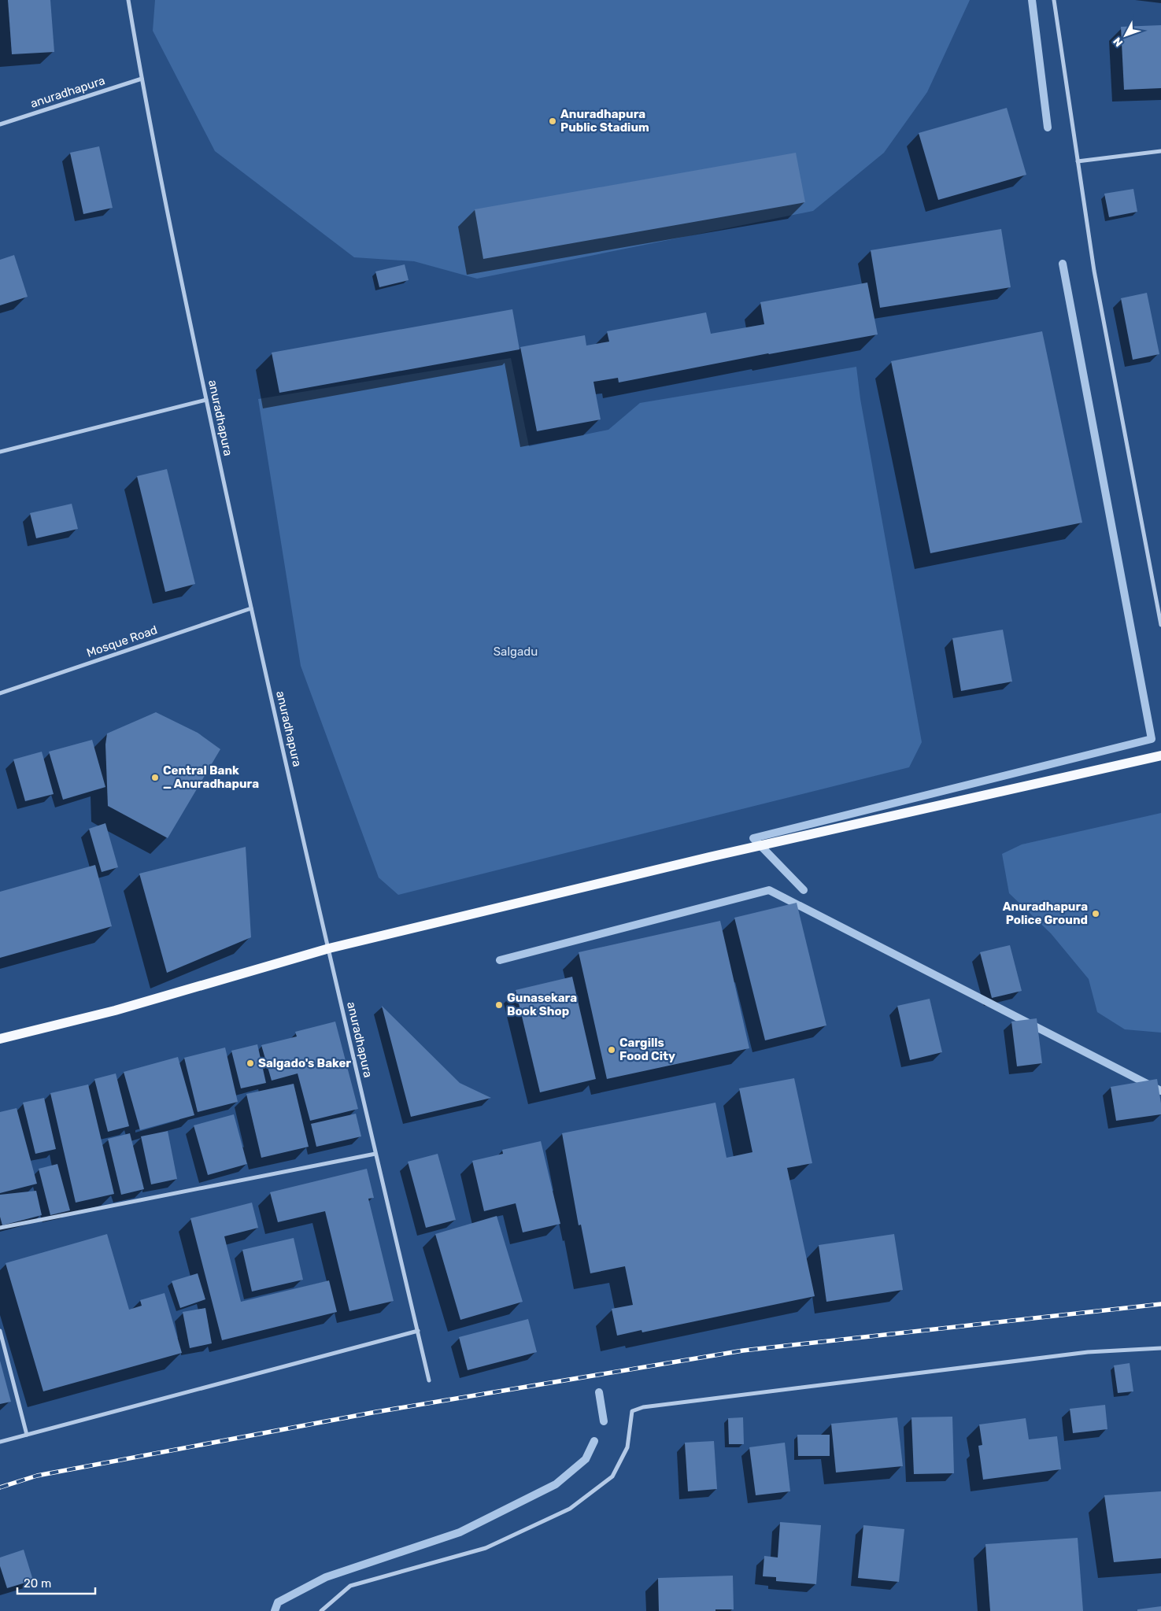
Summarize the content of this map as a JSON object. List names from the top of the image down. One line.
{"streets":{"street":["anuradhapura","Mosque Road"]},"crossings":[["anuradhapura","Mosque Road"]],"parks":["Salgadu"],"places":["Anuradhapura Public Stadium","Central Bank _ Anuradhapura","Anuradhapura Police Ground","Gunasekara Book Shop","Cargills Food City","Salgado's Baker"],"scale_bar":"20 m","north":"bottom left"}
